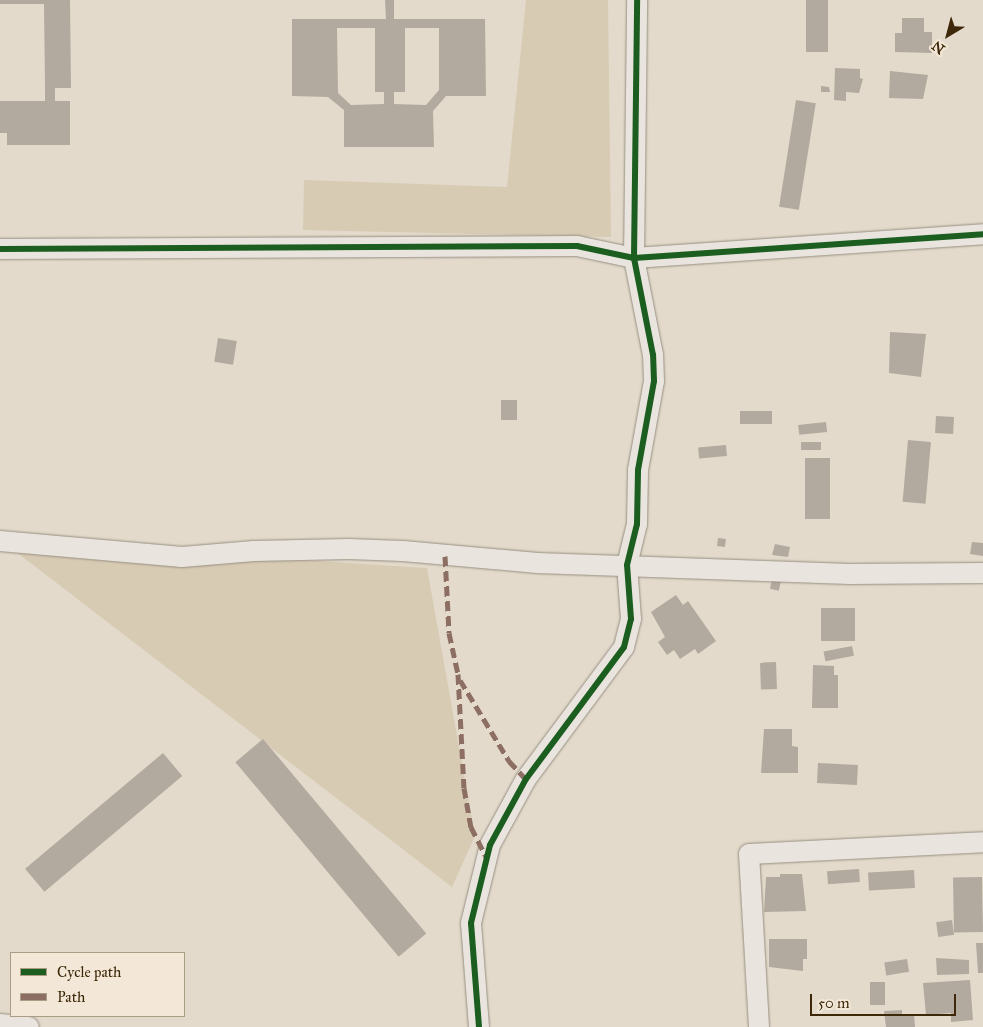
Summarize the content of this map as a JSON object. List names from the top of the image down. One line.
{"legend":["Cycle path","Path"],"scale_bar":"50 m","north":"bottom left"}
